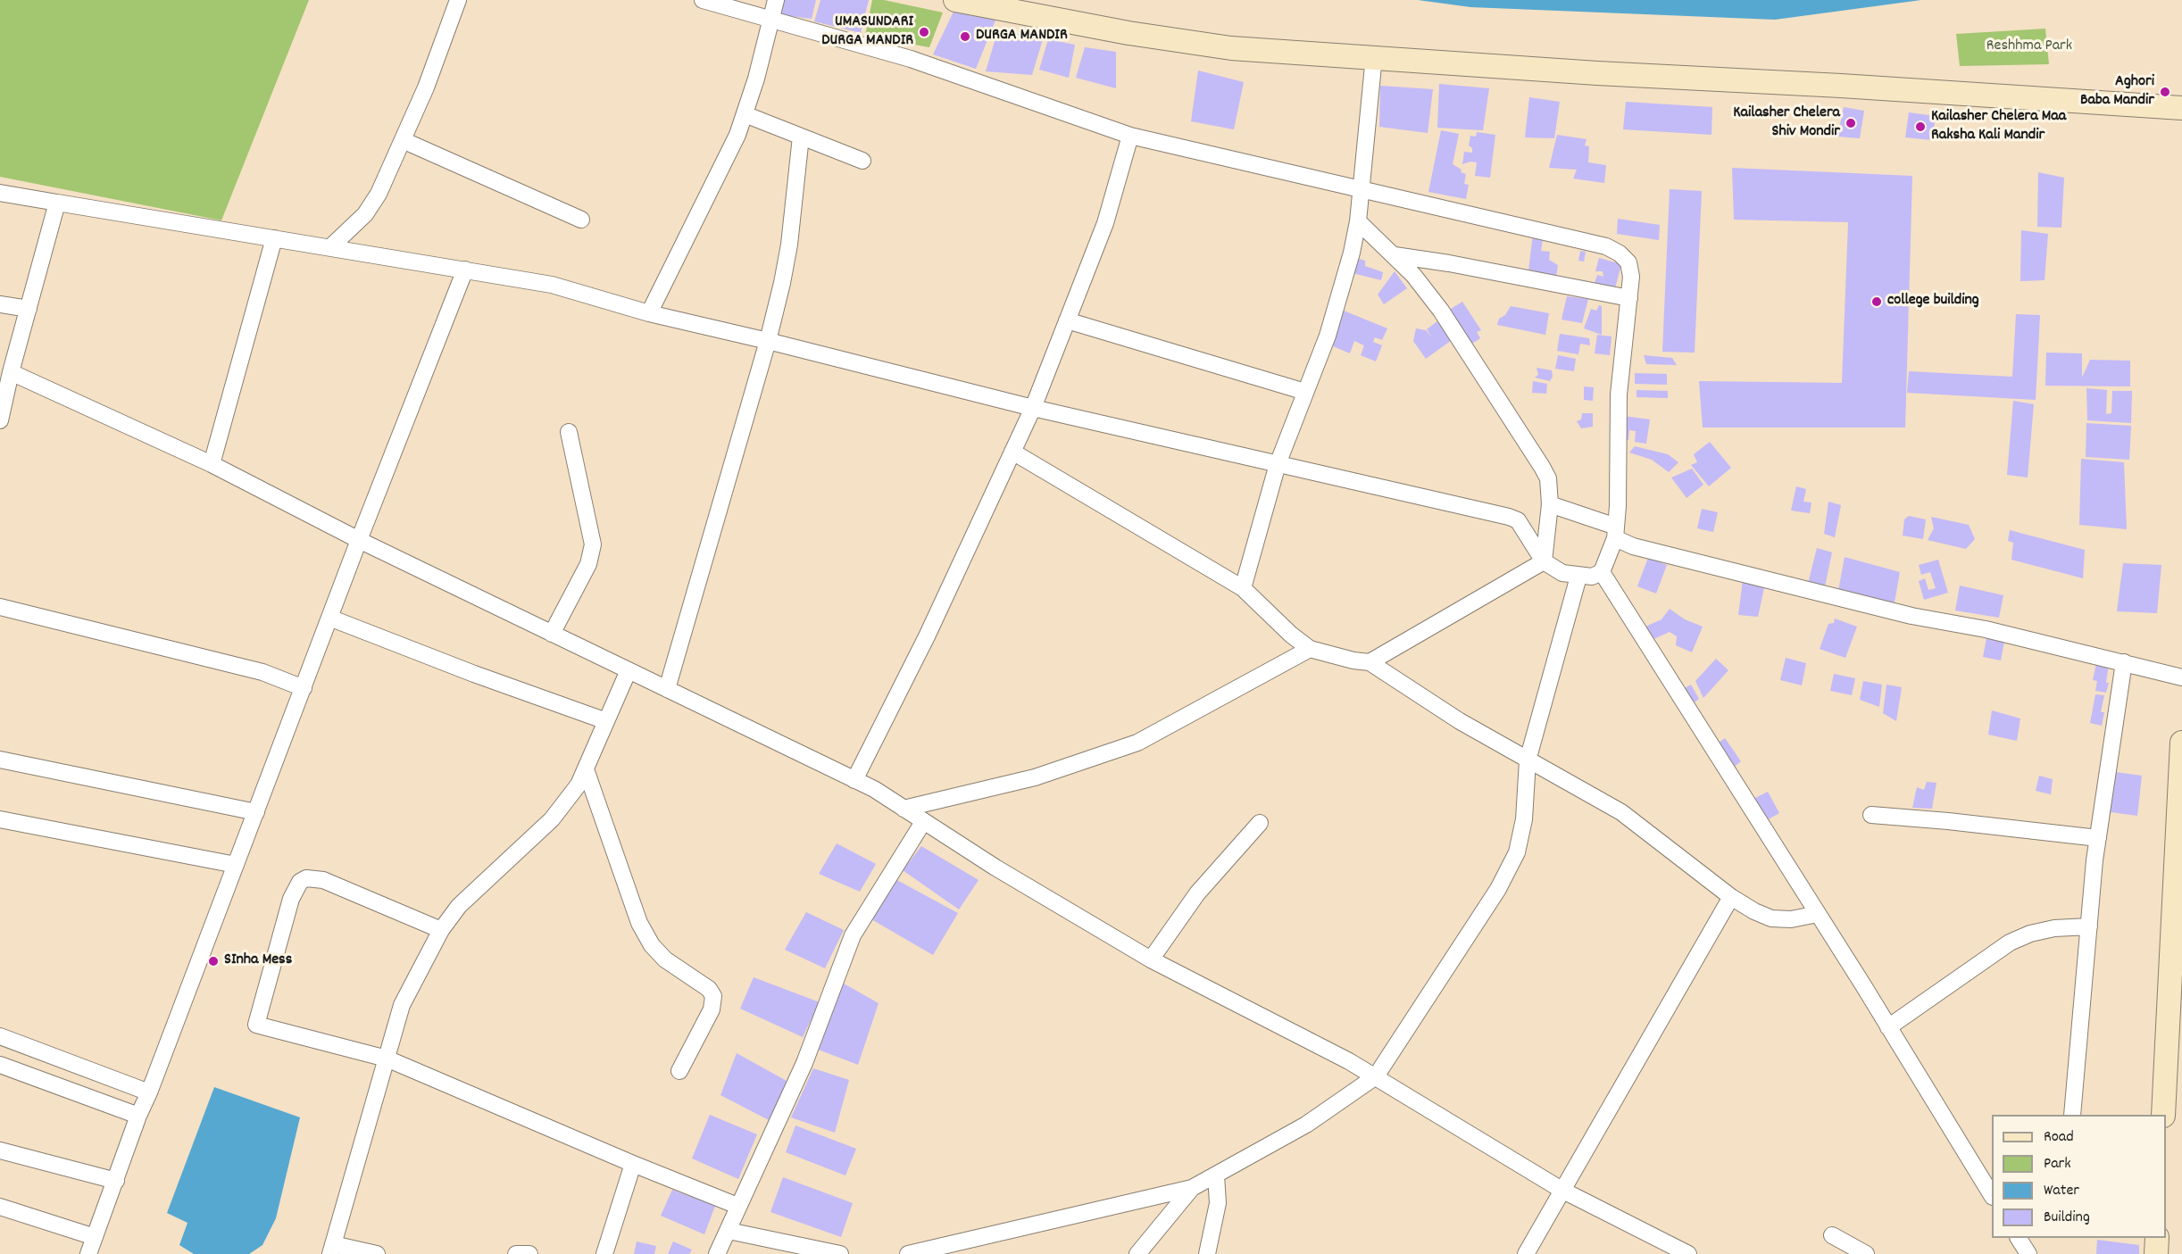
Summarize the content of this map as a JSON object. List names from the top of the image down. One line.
{"parks":["Reshhma Park"],"places":["UMASUNDARI DURGA MANDIR","DURGA MANDIR","Aghori Baba Mandir","Kailasher Chelera Shiv Mondir","Kailasher Chelera Maa Raksha Kali Mandir","college building","SInha Mess"],"legend":["Road","Park","Water","Building"]}
